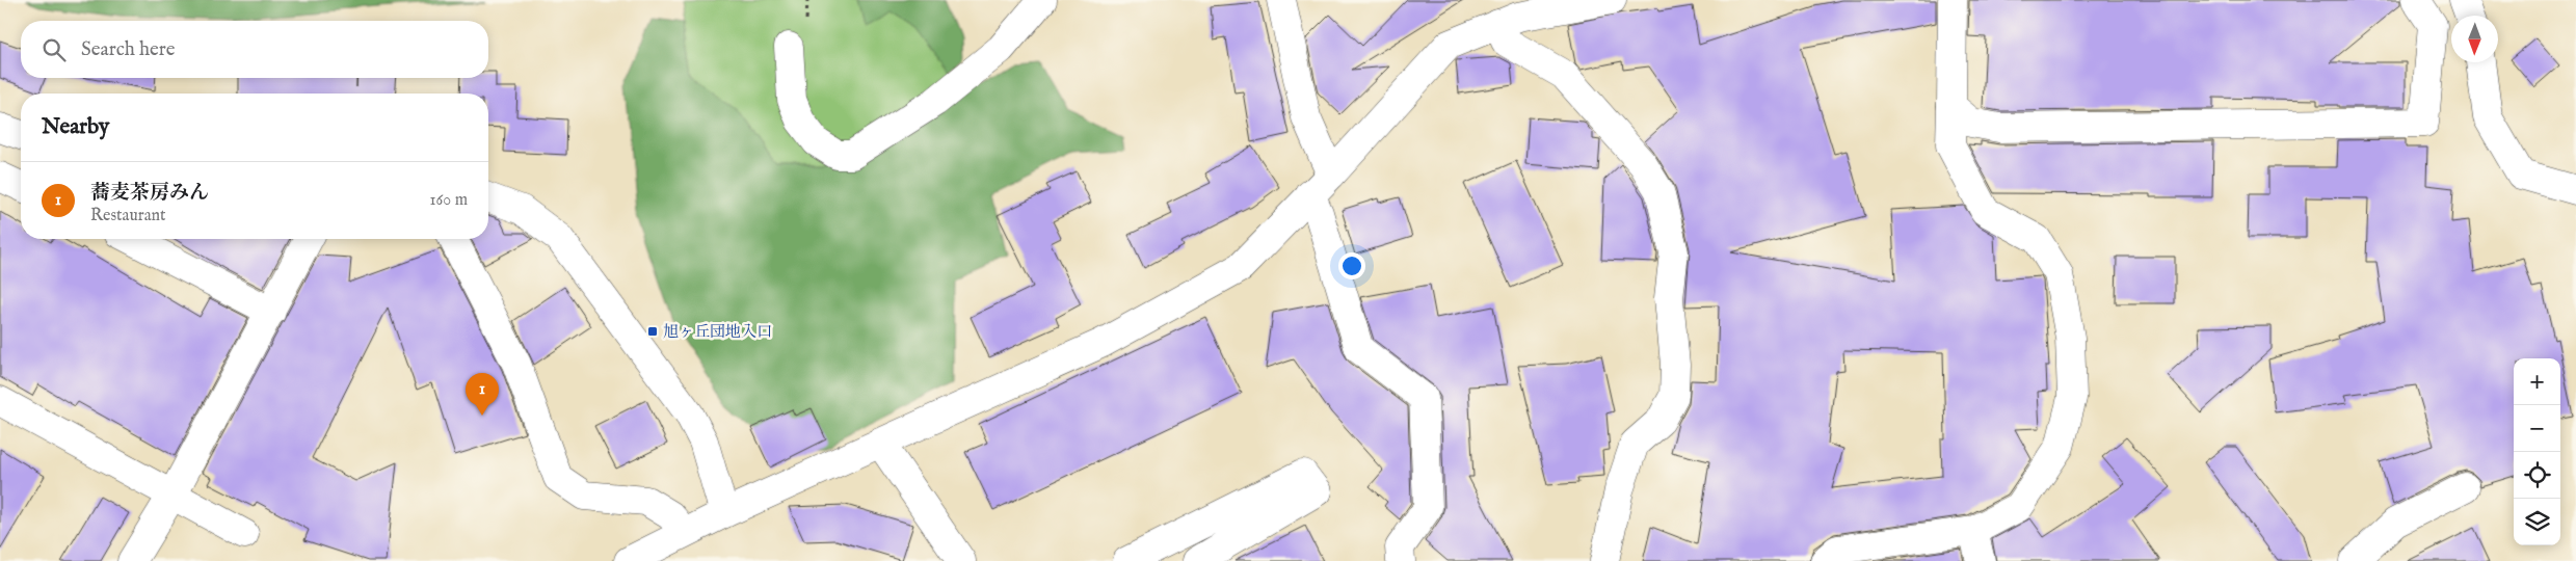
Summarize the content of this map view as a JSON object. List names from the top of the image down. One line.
{"places":{"transit":["旭ヶ丘団地入口"]},"north":"bottom","page":{"search":"Search here","heading":"Nearby","list":[{"mark":"1","name":"蕎麦茶房みん","note":"Restaurant","value":"160 m"}],"map_buttons":["+","−"],"pins":"1"}}
